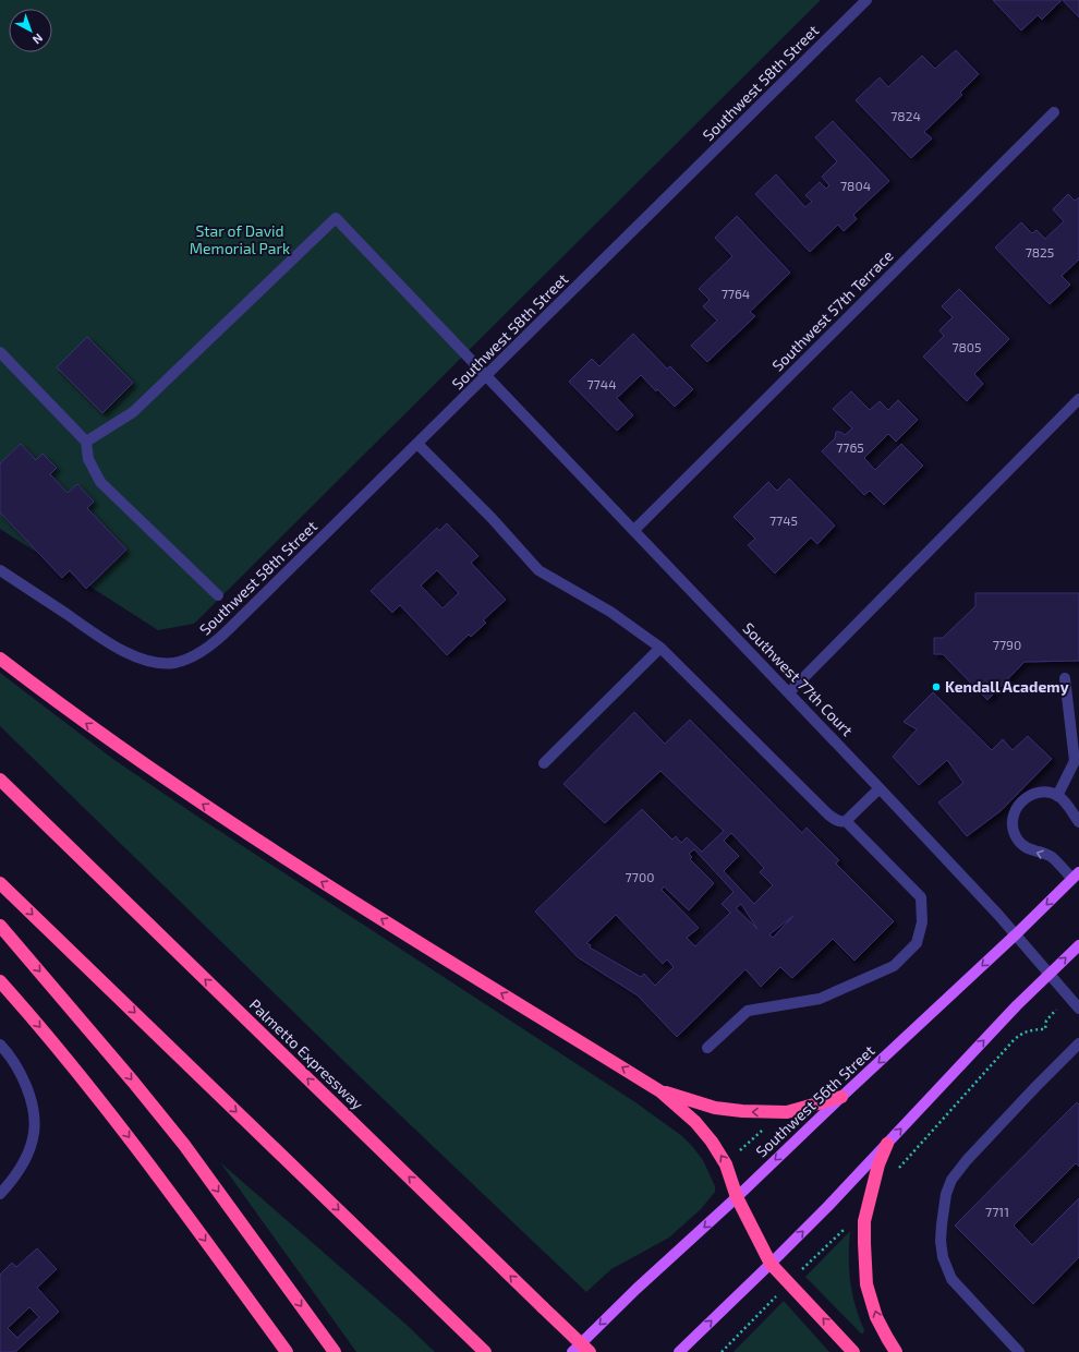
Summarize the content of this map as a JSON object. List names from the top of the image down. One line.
{"streets":{"highway":["Palmetto Expressway"],"main road":["Southwest 56th Street"],"street":["Southwest 58th Street","Southwest 57th Terrace","Southwest 77th Court"]},"crossings":[["Southwest 58th Street","Southwest 77th Court"],["Southwest 57th Terrace","Southwest 77th Court"],["Southwest 77th Court","Southwest 56th Street"]],"parks":["Star of David Memorial Park"],"places":["Kendall Academy"],"house_numbers":["7824","7804","7825","7764","7805","7744","7765","7745","7790","7700","7711"],"north":"bottom right"}
